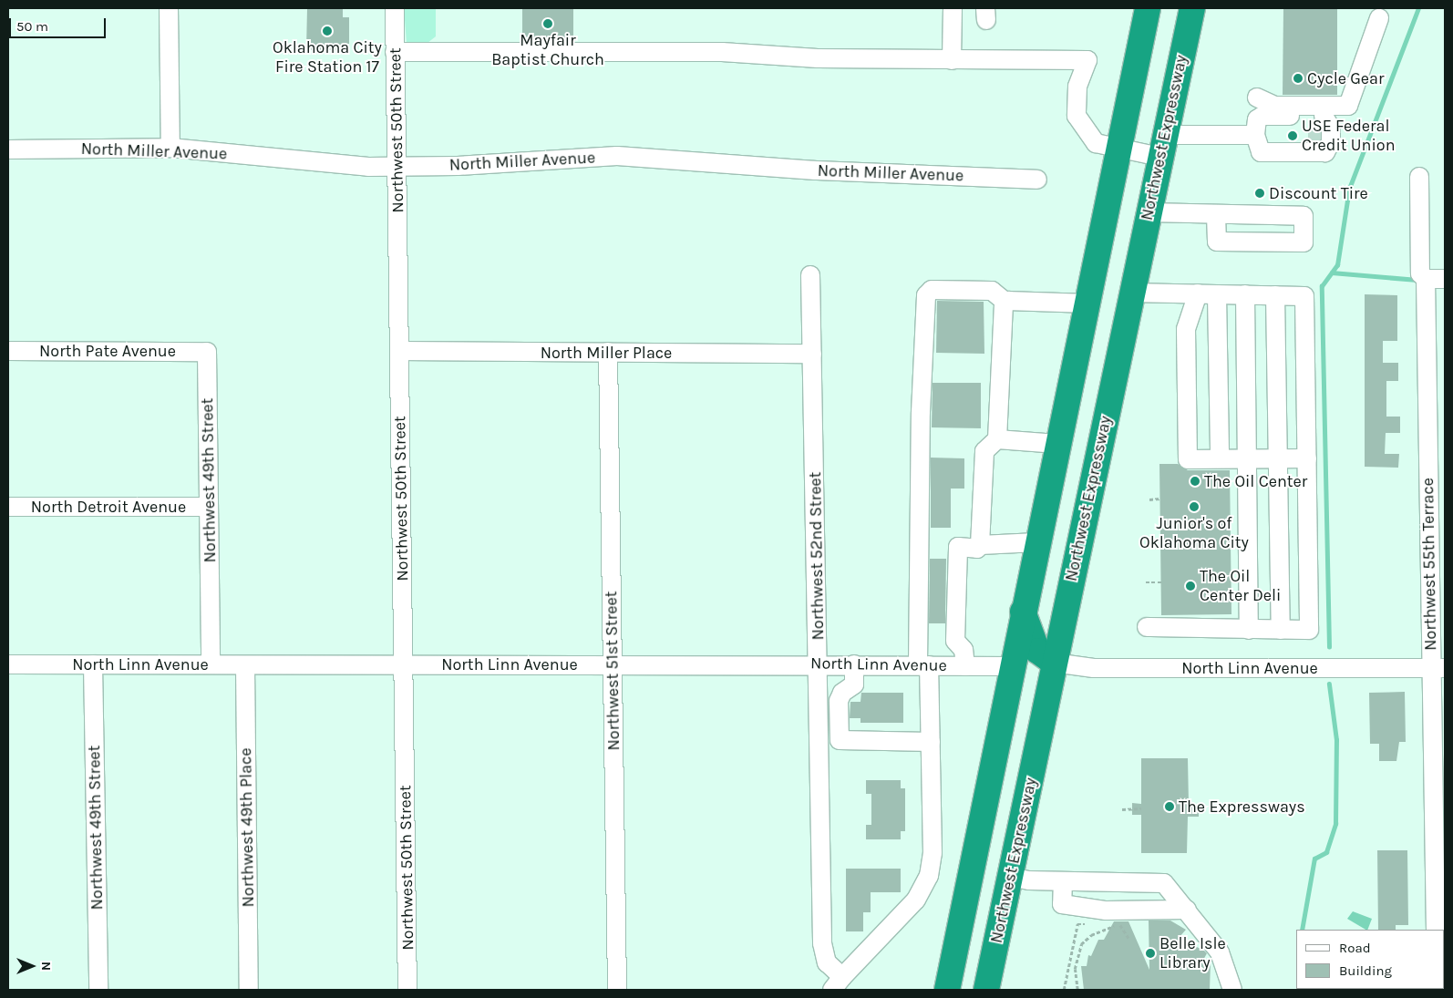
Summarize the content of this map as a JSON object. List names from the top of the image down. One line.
{"streets":{"highway":["Northwest Expressway"],"street":["Northwest 50th Street","North Miller Avenue","North Pate Avenue","North Miller Place","Northwest 49th Street","North Detroit Avenue","Northwest 52nd Street","Northwest 55th Terrace","North Linn Avenue","Northwest 51st Street","Northwest 49th Place"]},"crossings":[["Northwest 50th Street","North Miller Avenue"],["Northwest 50th Street","North Miller Place"],["Northwest 50th Street","North Linn Avenue"],["Northwest Expressway","North Linn Avenue"],["North Pate Avenue","Northwest 49th Street"],["North Miller Place","Northwest 52nd Street"],["North Miller Place","Northwest 51st Street"],["Northwest 49th Street","North Detroit Avenue"],["Northwest 49th Street","North Linn Avenue"],["Northwest 52nd Street","North Linn Avenue"],["Northwest 55th Terrace","North Linn Avenue"],["North Linn Avenue","Northwest 51st Street"],["North Linn Avenue","Northwest 49th Place"]],"places":["Mayfair Baptist Church","Oklahoma City Fire Station 17","Cycle Gear","USE Federal Credit Union","Discount Tire","The Oil Center","Junior's of Oklahoma City","The Oil Center Deli","The Expressways","Belle Isle Library"],"legend":["Road","Building"],"scale_bar":"50 m","north":"right"}
